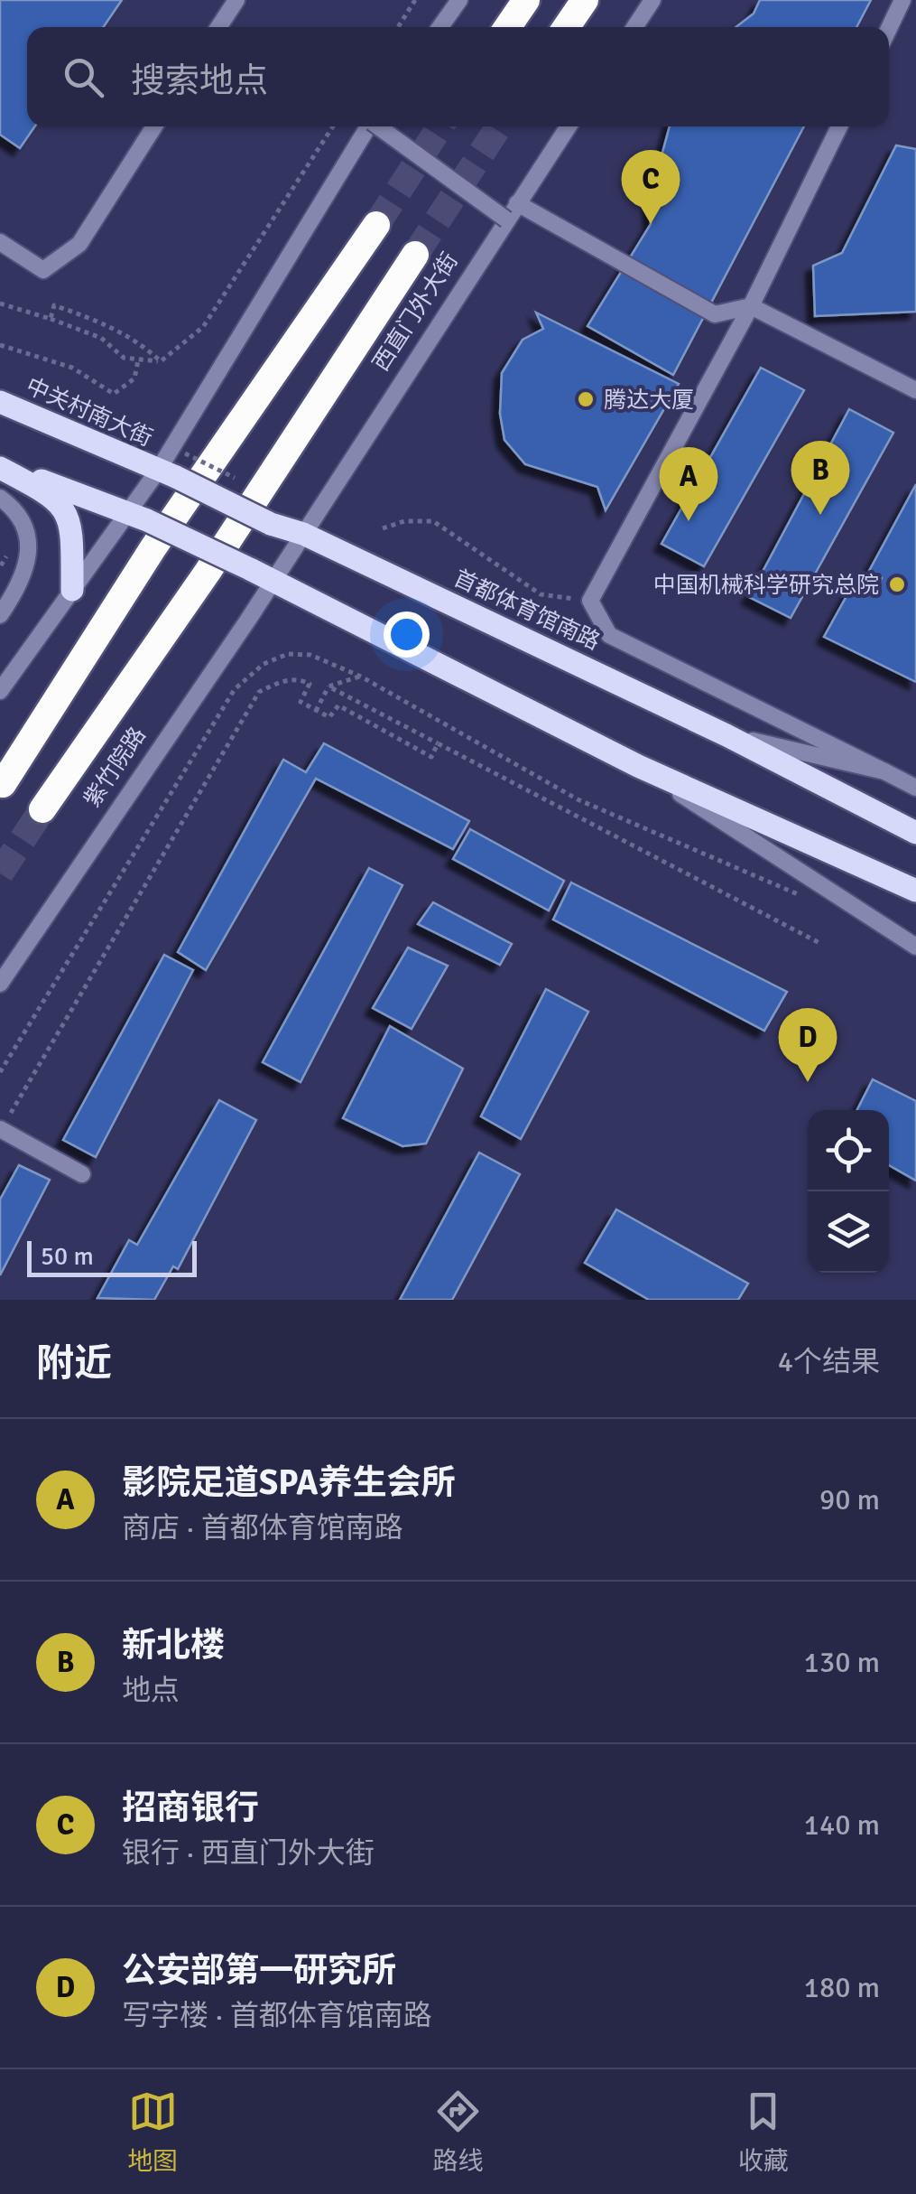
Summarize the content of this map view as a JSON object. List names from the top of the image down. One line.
{"streets":{"highway":["西直门外大街","紫竹院路"],"main road":["中关村南大街","首都体育馆南路"]},"crossings":[["西直门外大街","首都体育馆南路"],["西直门外大街","紫竹院路"],["中关村南大街","首都体育馆南路"]],"places":["腾达大厦","中国机械科学研究总院"],"scale_bar":"50 m","page":{"search":"搜索地点","pins":["C","B","A","D"],"scale":"50 m","heading":["附近","4个结果"],"list":[{"mark":"A","name":"影院足道SPA养生会所","note":"商店 · 首都体育馆南路","value":"90 m"},{"mark":"B","name":"新北楼","note":"地点","value":"130 m"},{"mark":"C","name":"招商银行","note":"银行 · 西直门外大街","value":"140 m"},{"mark":"D","name":"公安部第一研究所","note":"写字楼 · 首都体育馆南路","value":"180 m"}],"nav":["地图","路线","收藏"]}}
